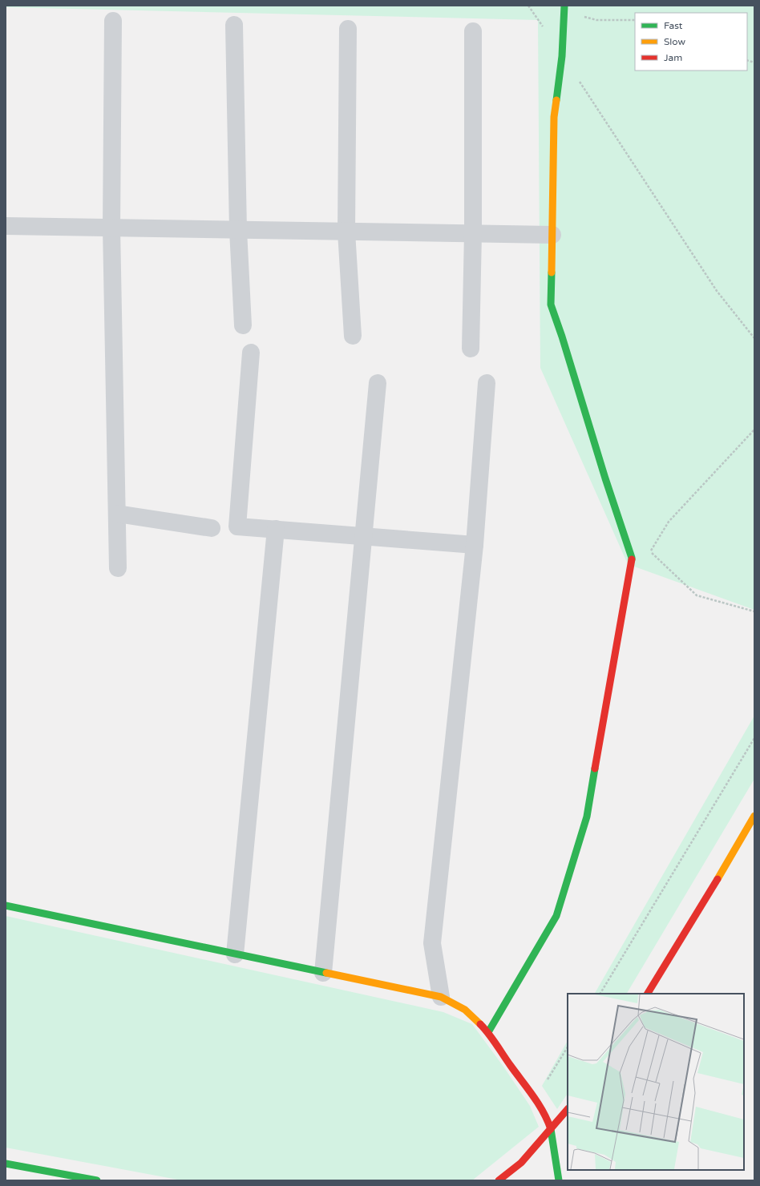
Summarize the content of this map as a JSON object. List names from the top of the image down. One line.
{"legend":["Fast","Slow","Jam"]}
